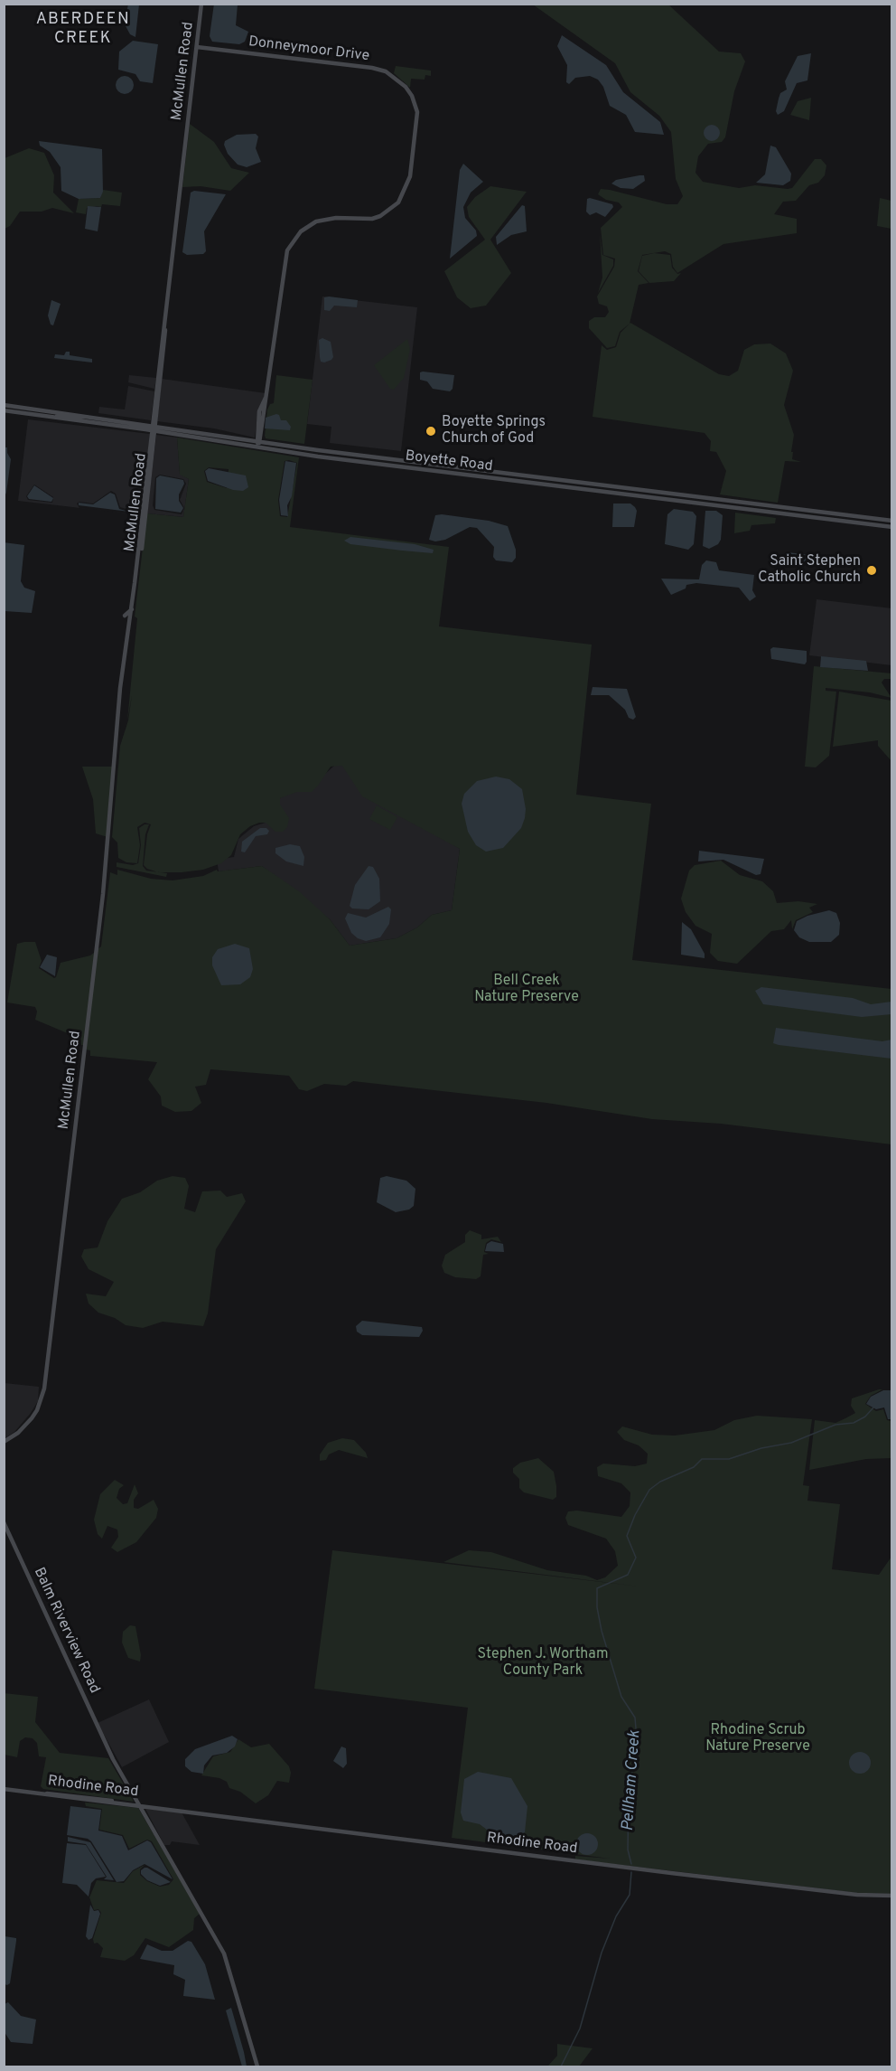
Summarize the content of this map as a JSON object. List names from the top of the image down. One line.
{"streets":{"street":["Donneymoor Drive","McMullen Road","Boyette Road","Balm Riverview Road","Rhodine Road"]},"crossings":[["Donneymoor Drive","McMullen Road"],["Donneymoor Drive","Boyette Road"],["McMullen Road","Boyette Road"],["Balm Riverview Road","Rhodine Road"]],"districts":["ABERDEEN CREEK"],"water":["Pellham Creek"],"parks":["Bell Creek Nature Preserve","Stephen J. Wortham County Park","Rhodine Scrub Nature Preserve"],"places":["Boyette Springs Church of God","Saint Stephen Catholic Church"]}
